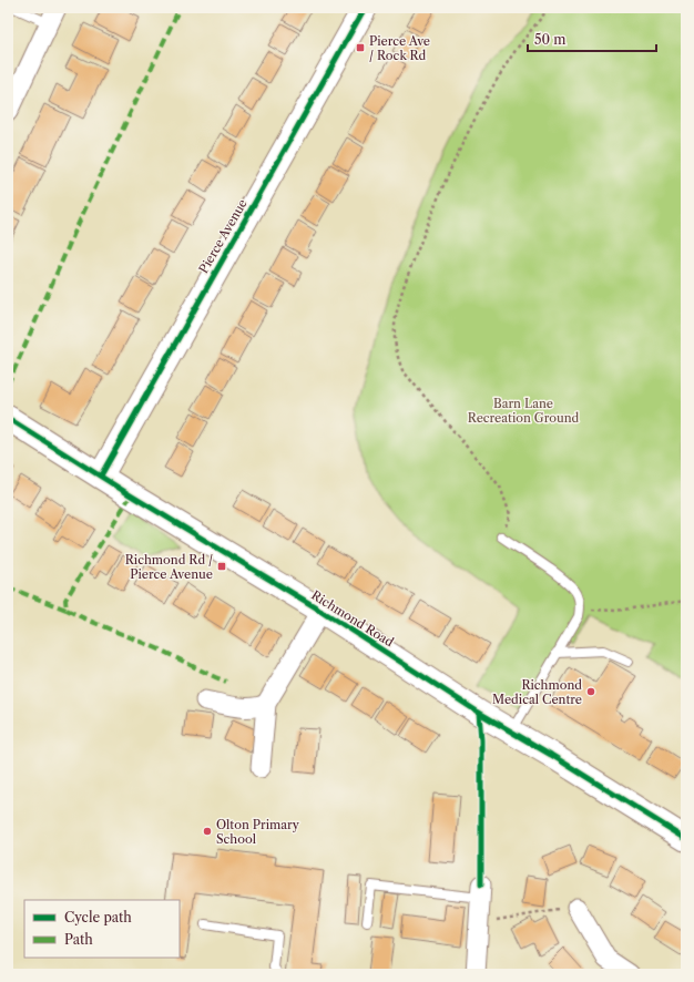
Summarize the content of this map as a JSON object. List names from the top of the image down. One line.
{"streets":{"street":["Pierce Avenue","Richmond Road"]},"crossings":[["Pierce Avenue","Richmond Road"]],"parks":["Barn Lane Recreation Ground"],"places":{"transit":["Pierce Ave / Rock Rd","Richmond Rd / Pierce Avenue"],"other":["Richmond Medical Centre","Olton Primary School"]},"legend":["Cycle path","Path"],"scale_bar":"50 m"}
